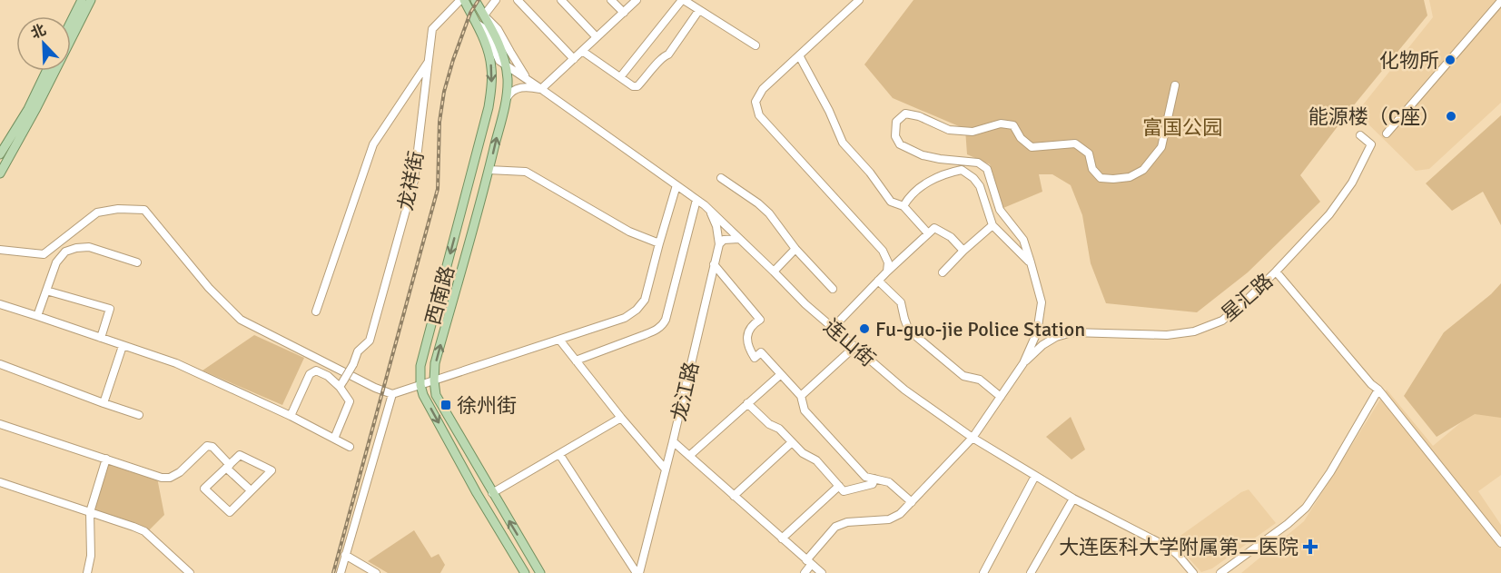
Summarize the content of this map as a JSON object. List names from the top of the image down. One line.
{"streets":{"main road":["西南路"],"street":["龙祥街","星汇路","连山街","龙江路"]},"crossings":[["龙祥街","西南路"],["连山街","龙江路"]],"parks":["富国公园"],"places":{"other":["化物所","能源楼（C座）","Fu-guo-jie Police Station"],"transit":["徐州街"],"health":["大连医科大学附属第二医院"]},"north":"top left"}
